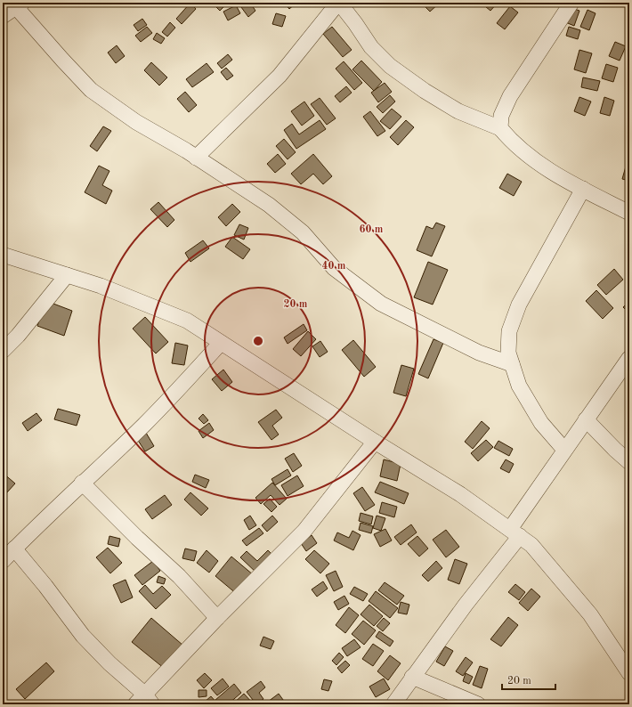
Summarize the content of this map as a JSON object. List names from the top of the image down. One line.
{"scale_bar":"20 m","rings":["60 m","40 m","20 m"]}
